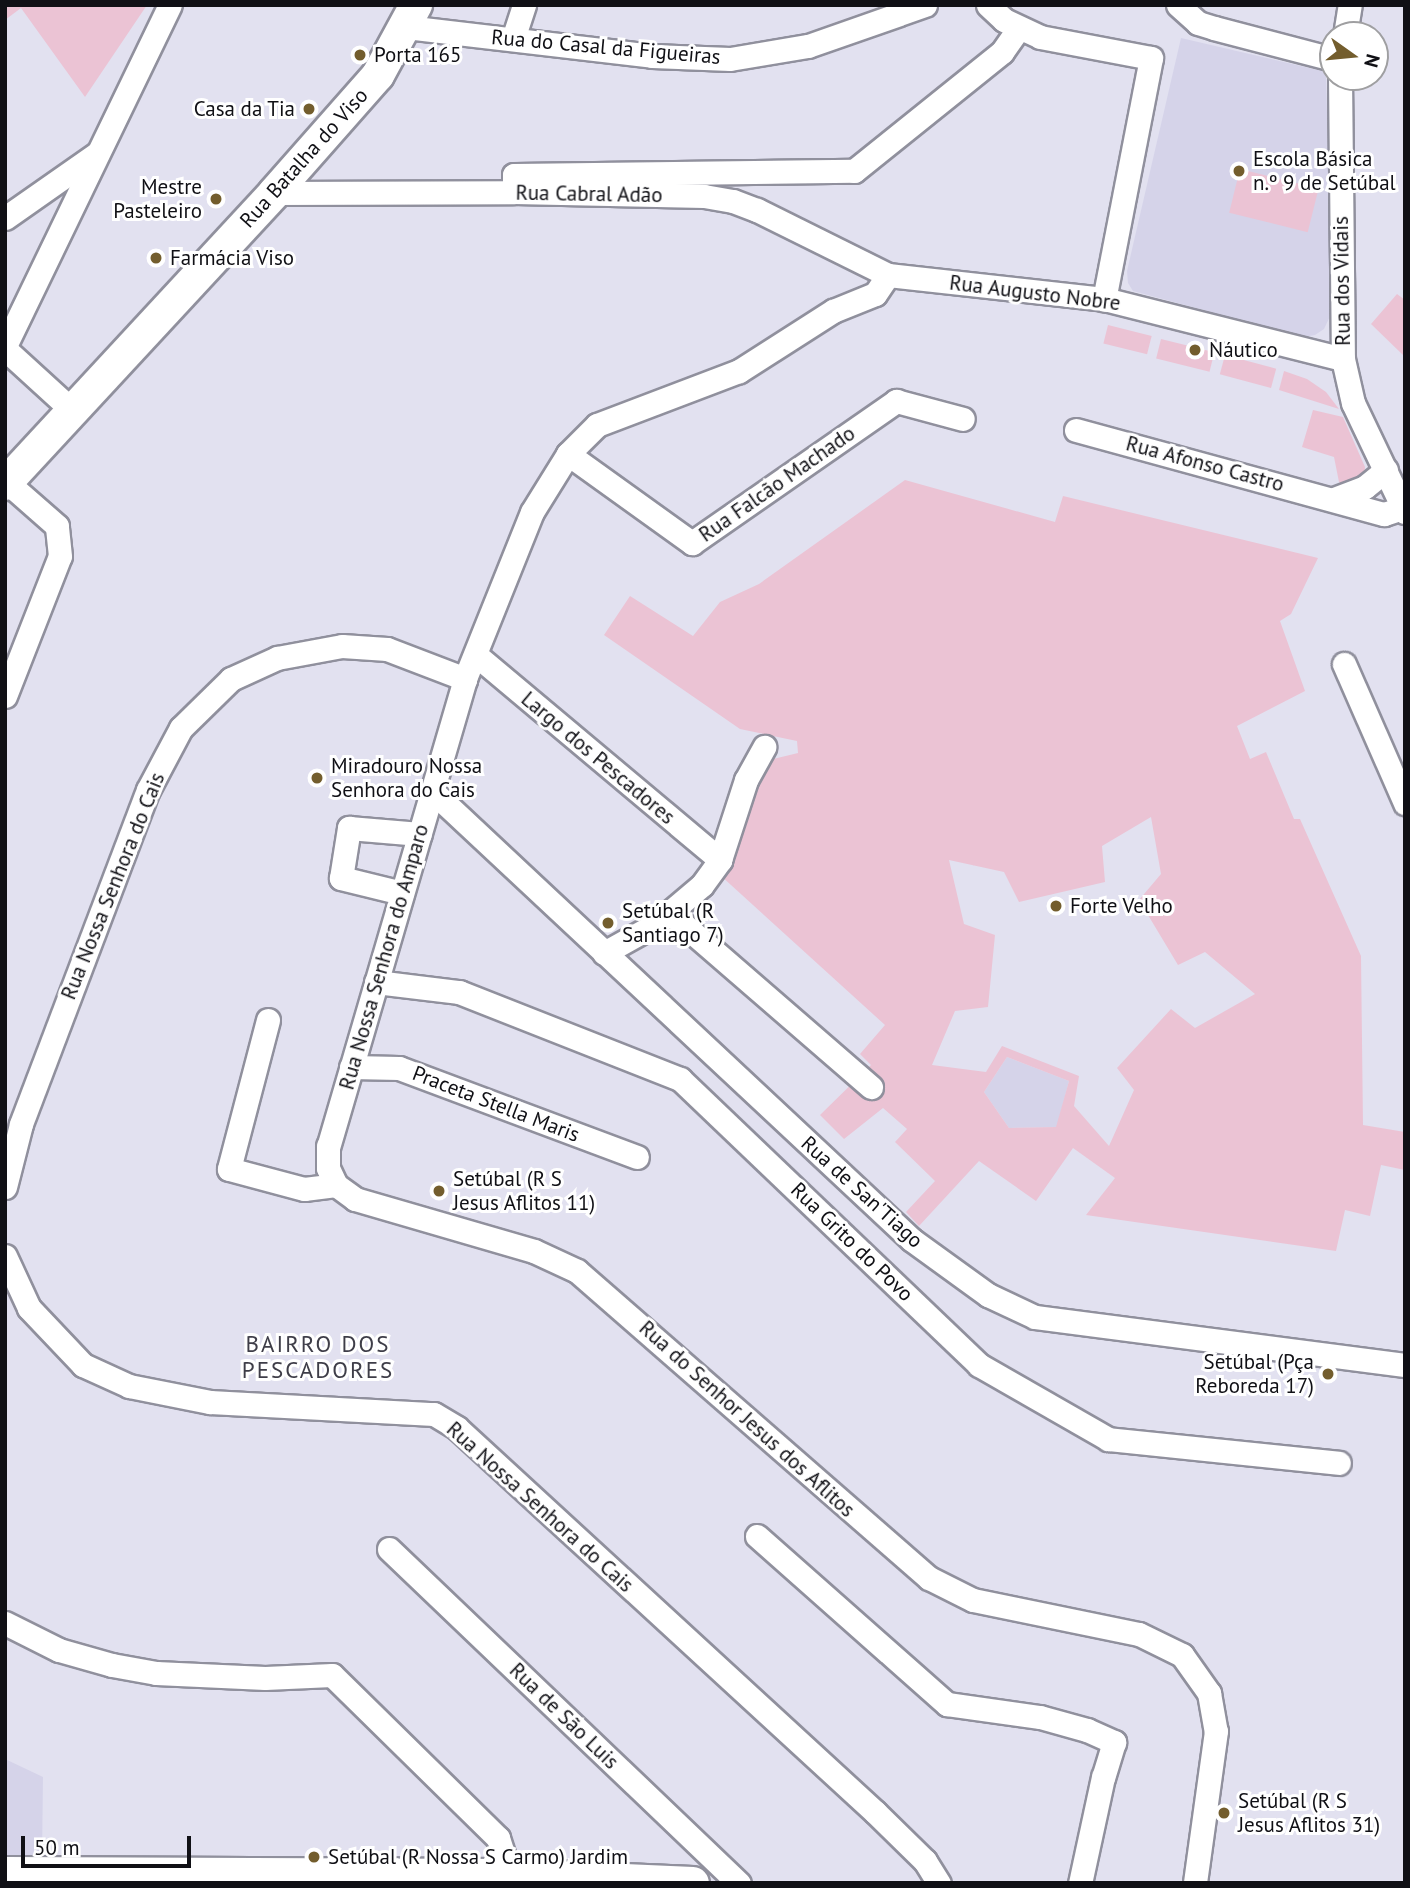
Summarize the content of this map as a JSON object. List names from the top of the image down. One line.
{"streets":{"street":["Rua do Casal da Figueiras","Rua Batalha do Viso","Rua Cabral Adão","Rua dos Vidais","Rua Augusto Nobre","Rua Afonso Castro","Rua Falcão Machado","Largo dos Pescadores","Rua Nossa Senhora do Cais","Rua Nossa Senhora do Amparo","Praceta Stella Maris","Rua de San'Tiago","Rua Grito do Povo","Rua do Senhor Jesus dos Aflitos","Rua de São Luis"]},"crossings":[["Rua do Casal da Figueiras","Rua Batalha do Viso"],["Rua Batalha do Viso","Rua Cabral Adão"],["Rua Cabral Adão","Rua Augusto Nobre"],["Rua Cabral Adão","Rua Nossa Senhora do Amparo"],["Rua dos Vidais","Rua Augusto Nobre"],["Rua dos Vidais","Rua Afonso Castro"],["Rua Augusto Nobre","Rua Nossa Senhora do Amparo"],["Rua Falcão Machado","Rua Nossa Senhora do Amparo"],["Largo dos Pescadores","Rua Nossa Senhora do Amparo"],["Rua Nossa Senhora do Cais","Rua Nossa Senhora do Amparo"],["Rua Nossa Senhora do Amparo","Praceta Stella Maris"],["Rua Nossa Senhora do Amparo","Rua de San'Tiago"],["Rua Nossa Senhora do Amparo","Rua Grito do Povo"],["Rua Nossa Senhora do Amparo","Rua do Senhor Jesus dos Aflitos"]],"districts":["BAIRRO DOS PESCADORES"],"places":["Porta 165","Casa da Tia","Escola Básica n.º 9 de Setúbal","Mestre Pasteleiro","Farmácia Viso","Náutico","Miradouro Nossa Senhora do Cais","Forte Velho","Setúbal (R Santiago 7)","Setúbal (R S Jesus Aflitos 11)","Setúbal (Pça Reboreda 17)","Setúbal (R S Jesus Aflitos 31)","Setúbal (R Nossa S Carmo) Jardim"],"scale_bar":"50 m","north":"right"}
